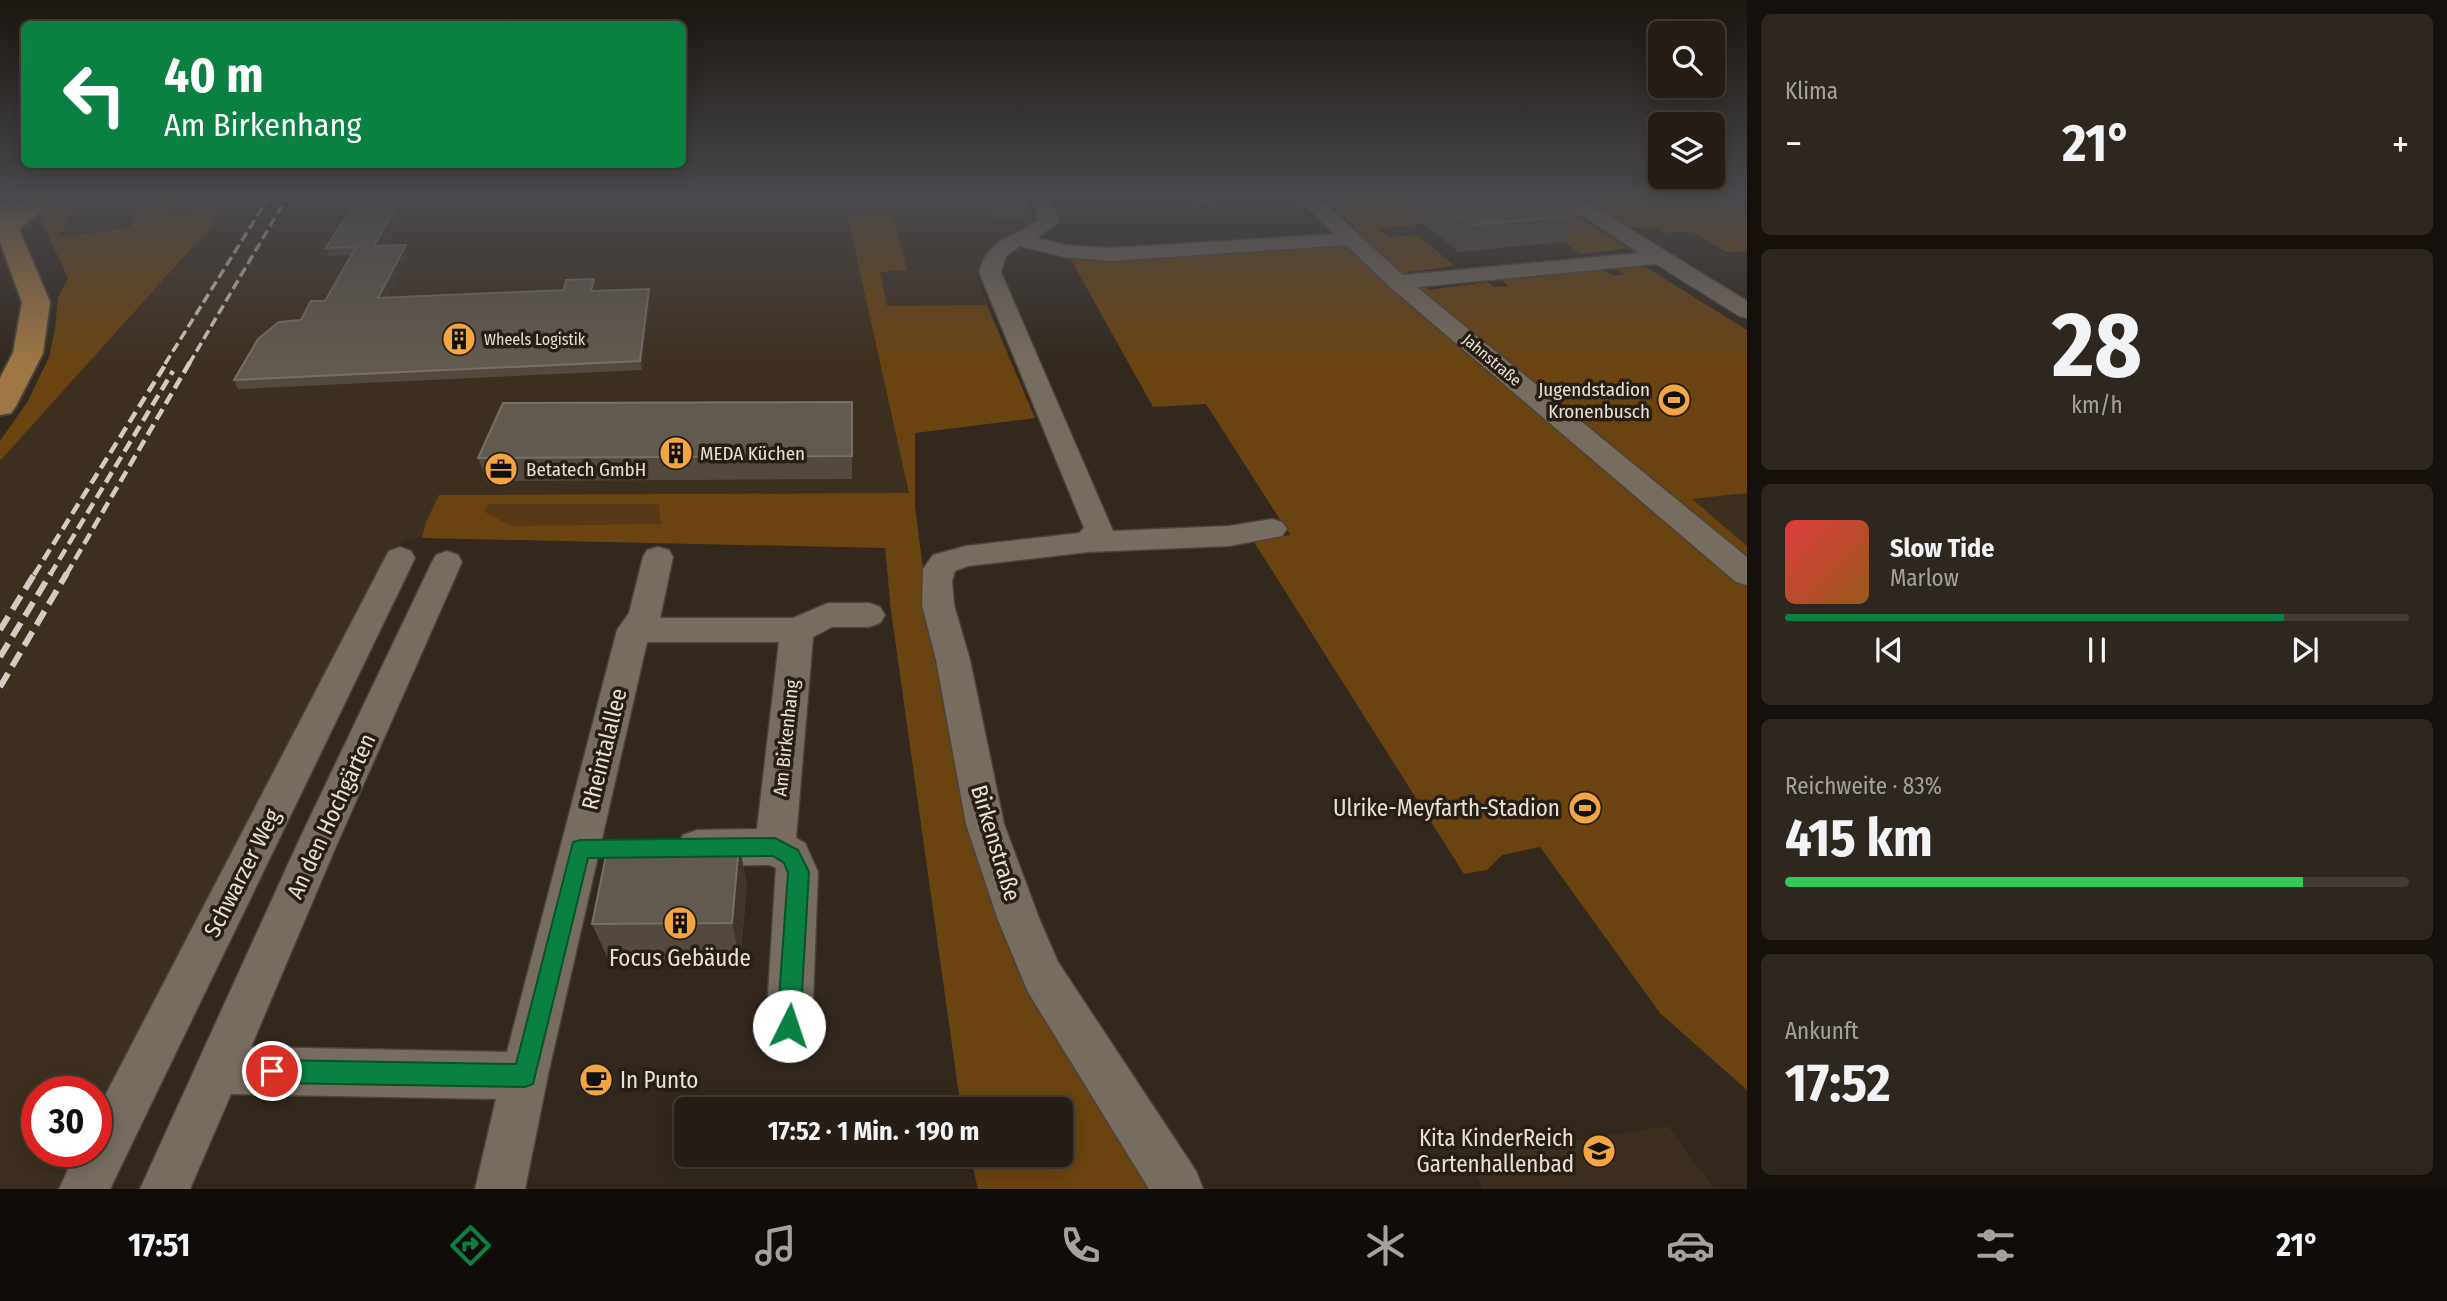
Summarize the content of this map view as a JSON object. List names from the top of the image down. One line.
{"streets":{"street":["Jahnstraße","Am Birkenhang","Rheintalallee","An den Hochgärten","Birkenstraße","Schwarzer Weg"]},"places":{"building":["Wheels Logistik","MEDA Küchen","Focus Gebäude"],"sports":["Jugendstadion Kronenbusch","Ulrike-Meyfarth-Stadion"],"office":["Betatech GmbH"],"cafe":["In Punto"],"school or university":["Kita KinderReich Gartenhallenbad"]},"page":{"tile":["Klima",["28","km/h"],["Reichweite · 83%","415 km"],["Ankunft","17:52"]],"turn":["40 m","Am Birkenhang"],"heat":["−","21°","+"],"song":["Slow Tide","Marlow"],"limit":"30","trip":"17:52 · 1 Min. · 190 m","tabs":["17:51","21°"]}}
